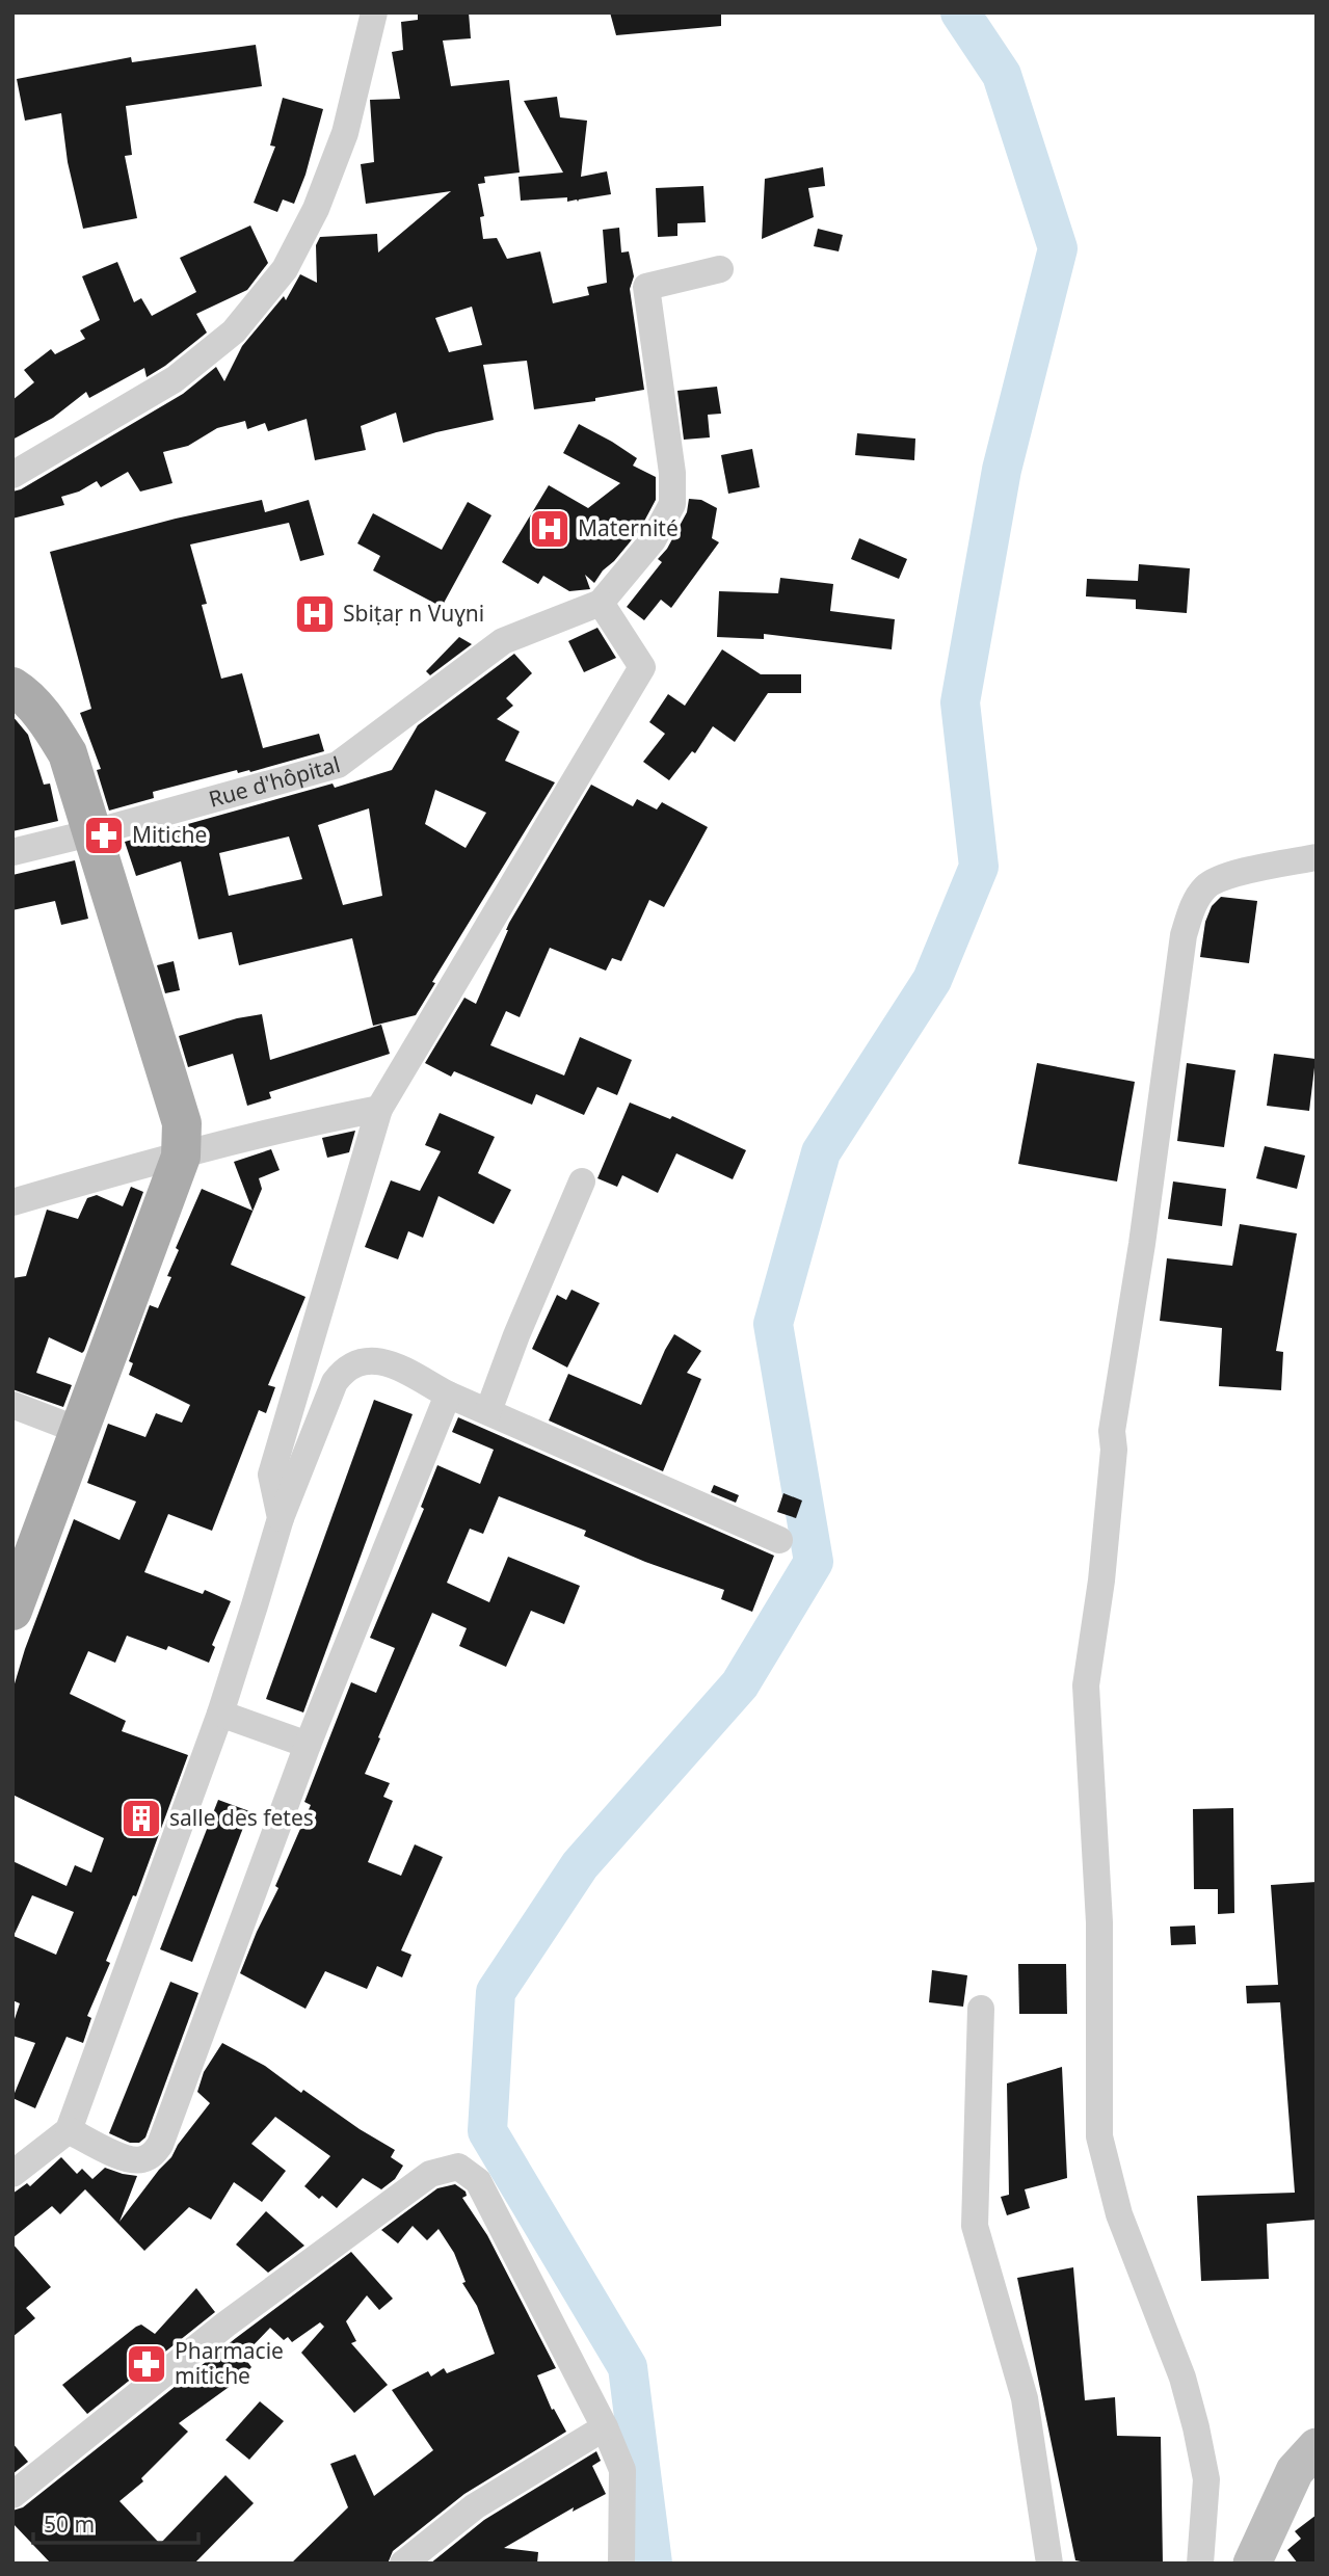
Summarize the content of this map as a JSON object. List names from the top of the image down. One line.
{"streets":{"street":["Rue d'hôpital"]},"places":{"hospital":["Maternité","Sbiṭaṛ n Vuɣni"],"pharmacy":["Mitiche","Pharmacie mitiche"],"building":["salle des fetes"]},"scale_bar":"50 m"}
